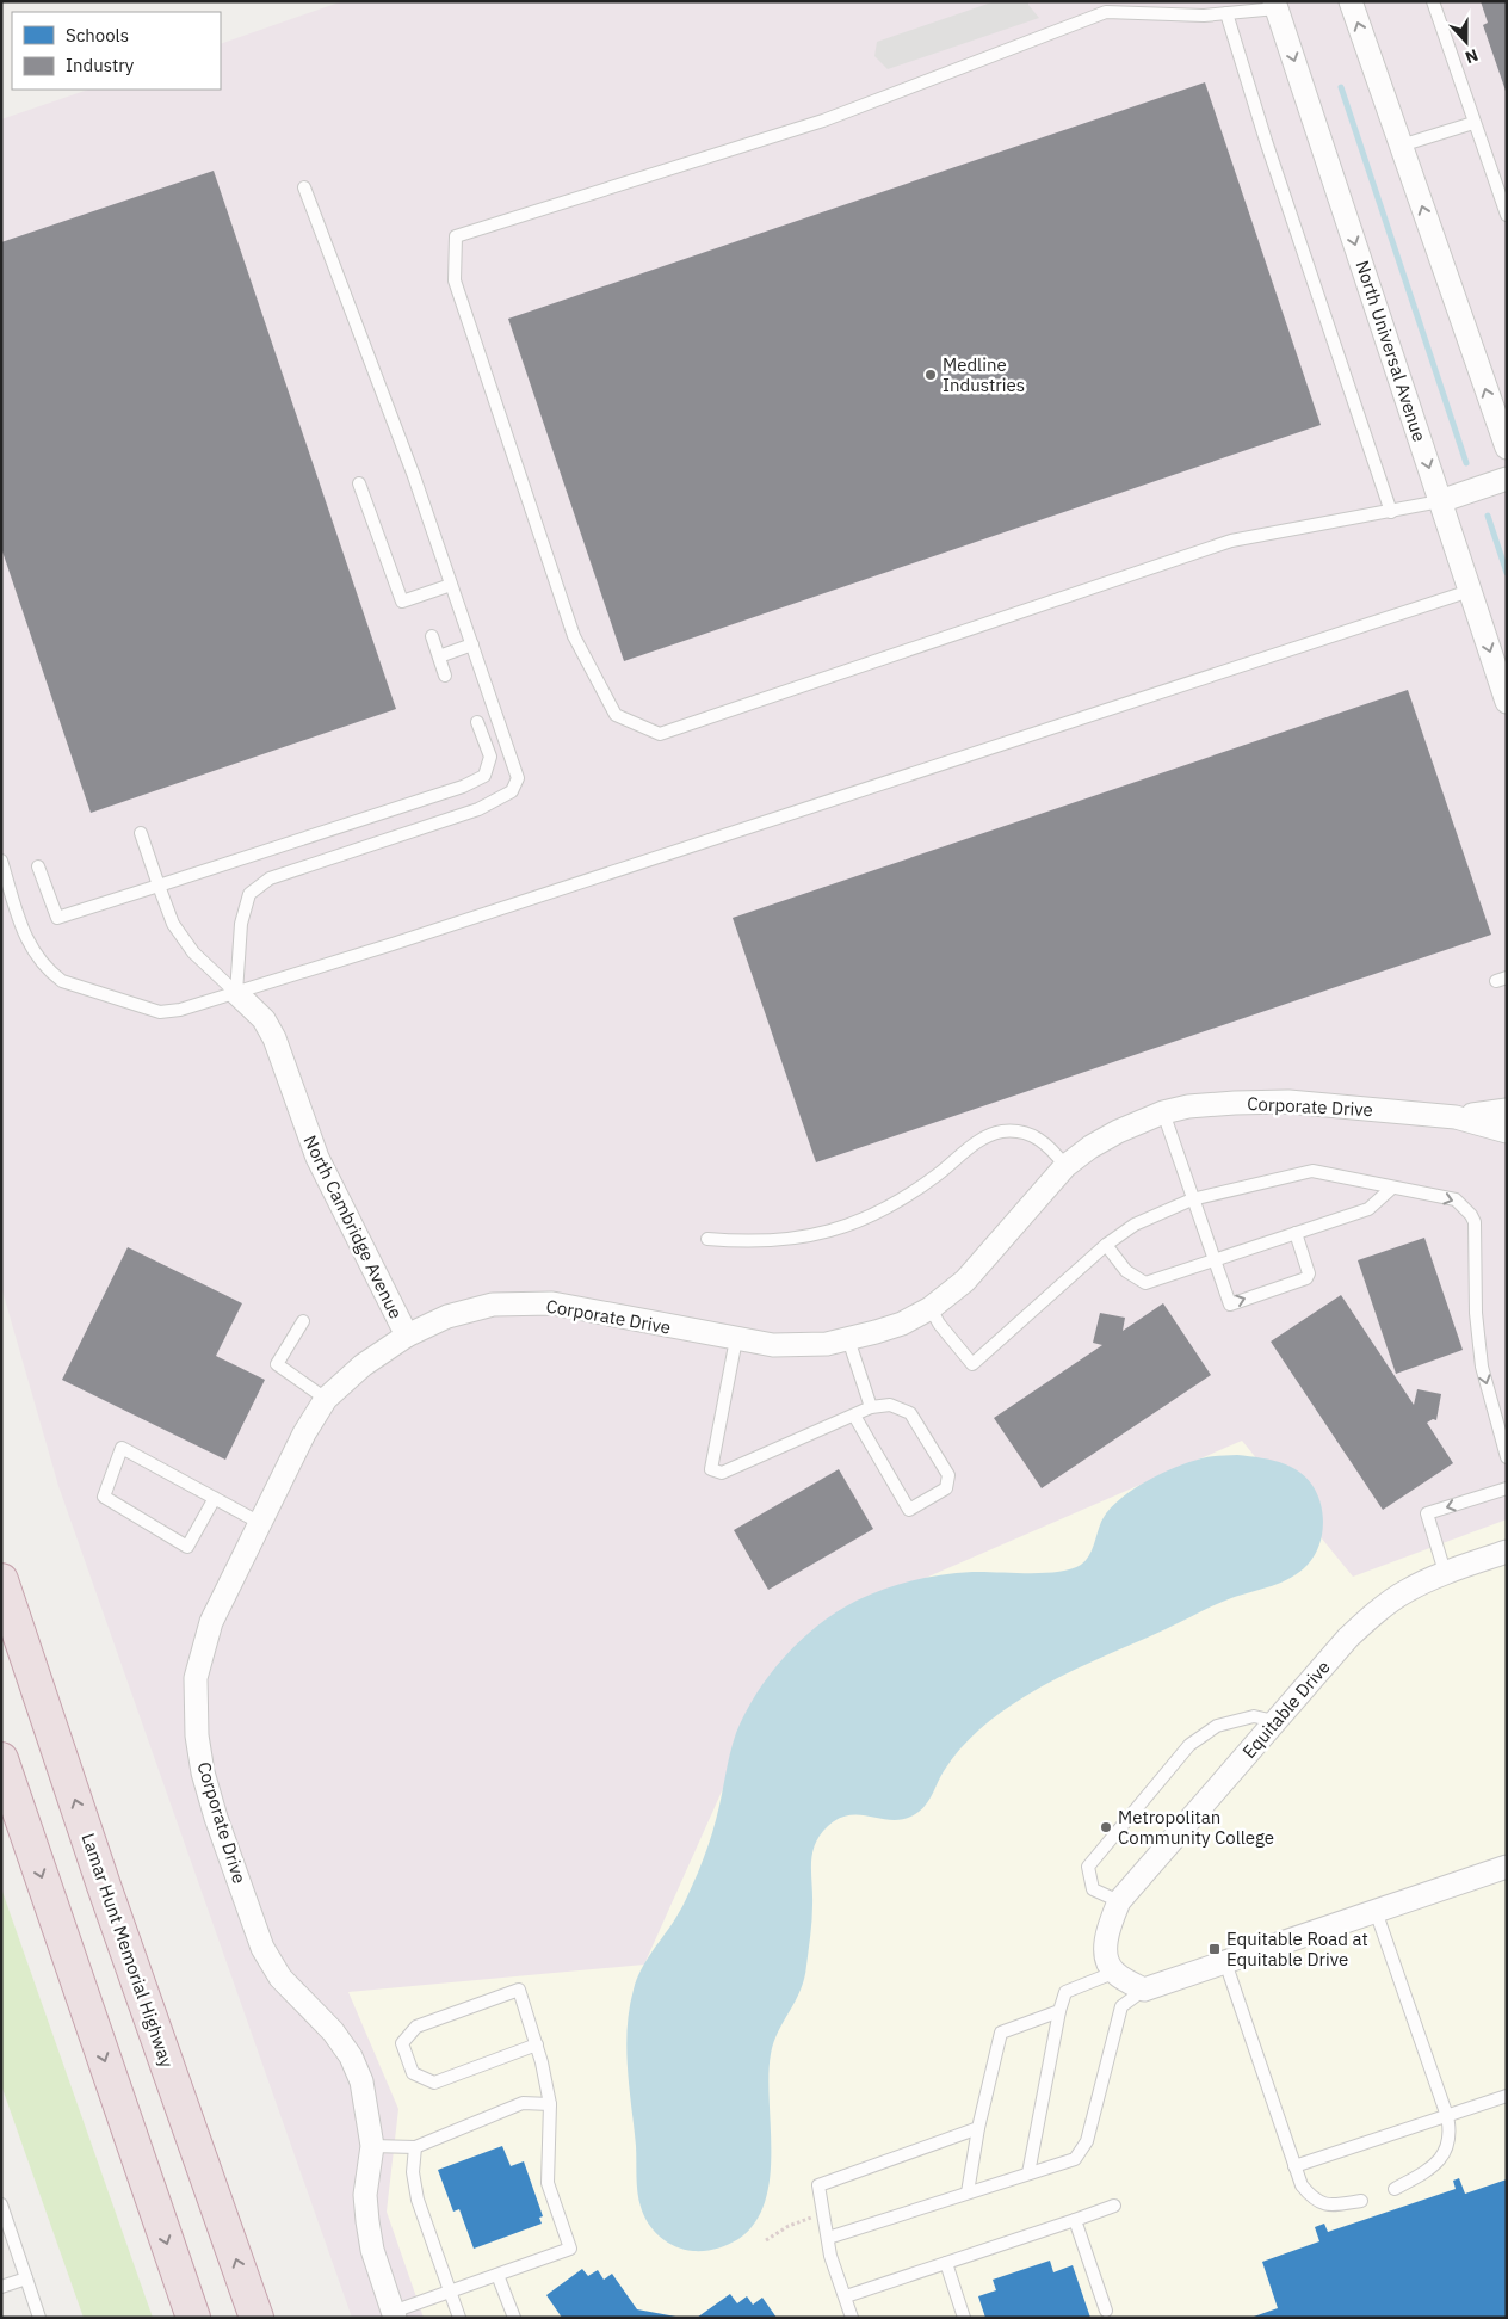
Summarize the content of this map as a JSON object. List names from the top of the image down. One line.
{"streets":{"highway":["Lamar Hunt Memorial Highway"],"street":["North Universal Avenue","Corporate Drive","North Cambridge Avenue","Equitable Drive"]},"crossings":[["Corporate Drive","North Cambridge Avenue"]],"places":{"other":["Medline Industries","Metropolitan Community College"],"transit":["Equitable Road at Equitable Drive"]},"legend":["Schools","Industry"],"north":"bottom"}
